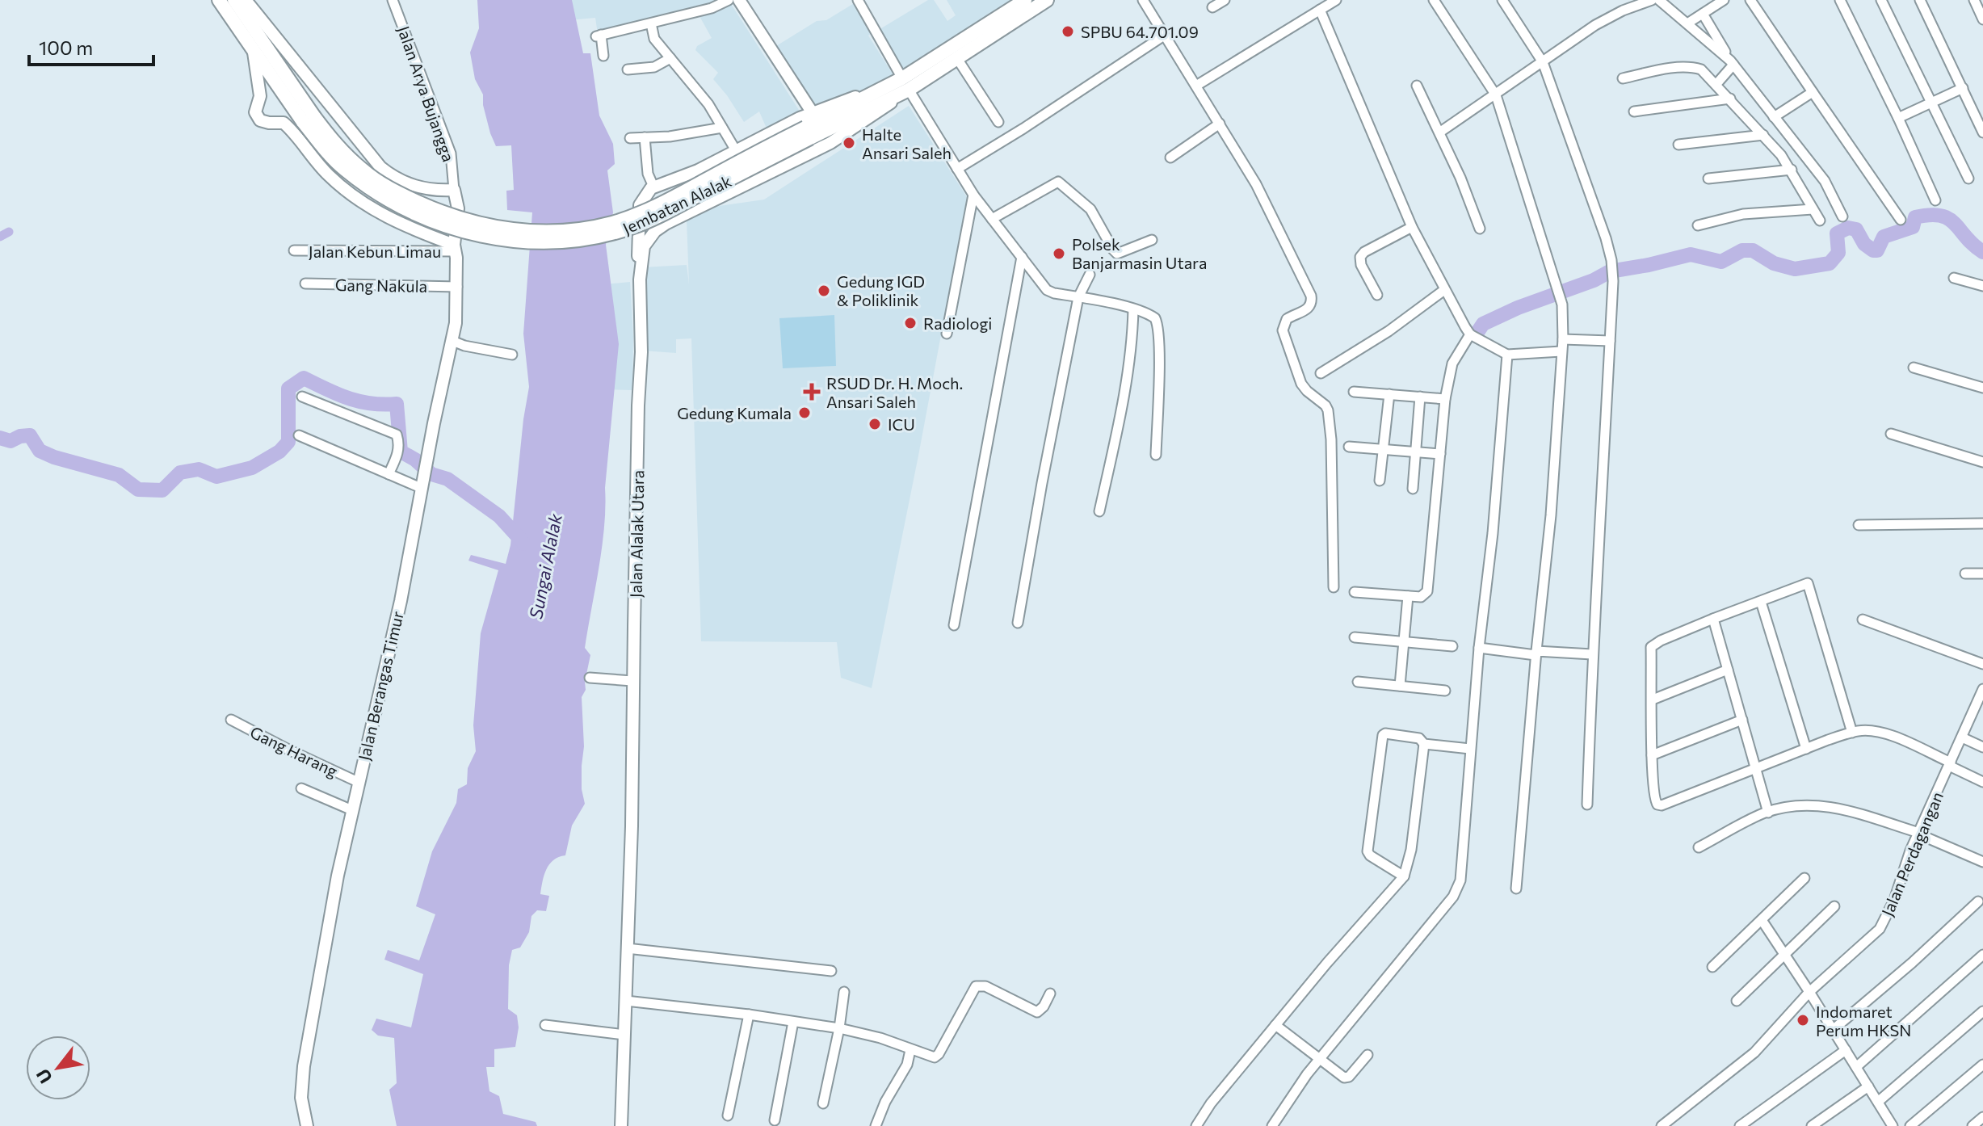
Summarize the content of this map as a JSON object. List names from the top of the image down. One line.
{"streets":{"highway":["Jembatan Alalak"],"main road":["Jalan Alalak Utara","Jalan Berangas Timur"],"street":["Jalan Arya Bujangga","Jalan Kebun Limau","Gang Nakula","Gang Harang","Jalan Perdagangan"]},"crossings":[["Jalan Arya Bujangga","Jalan Berangas Timur"],["Jalan Kebun Limau","Jalan Berangas Timur"],["Gang Nakula","Jalan Berangas Timur"],["Jalan Berangas Timur","Gang Harang"]],"water":["Sungai Alalak"],"places":{"other":["SPBU 64.701.09","Halte Ansari Saleh","Polsek Banjarmasin Utara","Gedung IGD & Poliklinik","Radiologi","Gedung Kumala","ICU","Indomaret Perum HKSN"],"health":["RSUD Dr. H. Moch. Ansari Saleh"]},"scale_bar":"100 m","north":"bottom left"}
